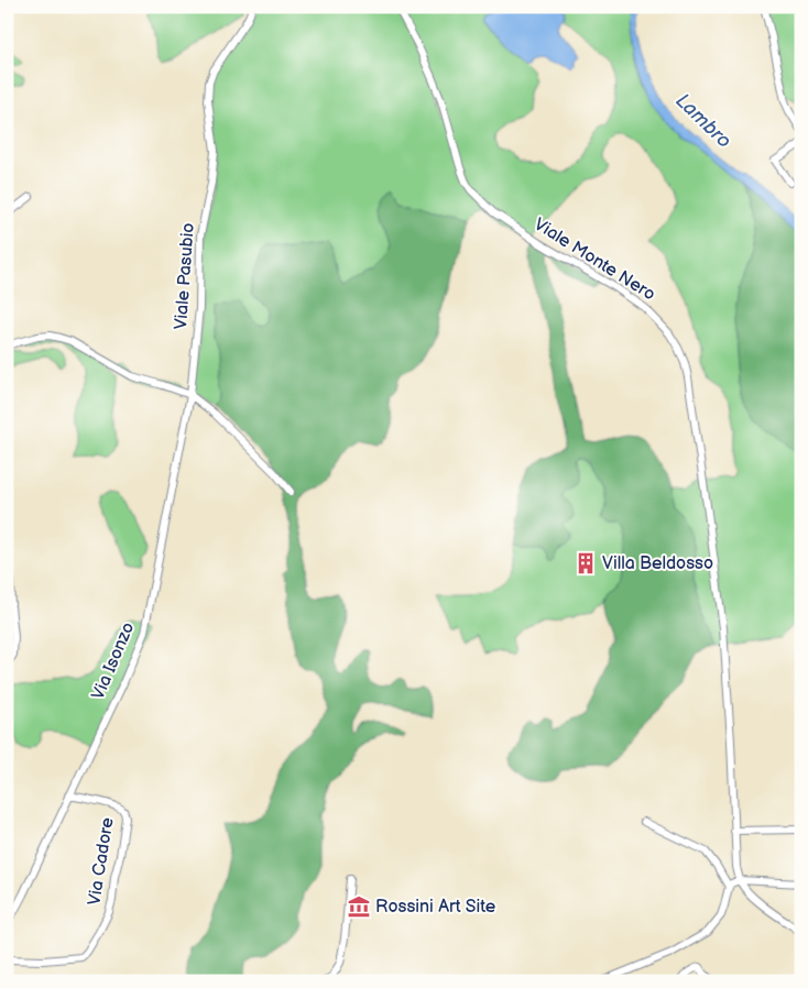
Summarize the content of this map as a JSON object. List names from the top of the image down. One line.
{"streets":{"street":["Viale Monte Nero","Viale Pasubio","Via Isonzo","Via Cadore"]},"crossings":[["Viale Pasubio","Via Isonzo"],["Via Isonzo","Via Cadore"]],"water":["Lambro"],"places":{"building":["Villa Beldosso"],"museum":["Rossini Art Site"]}}
